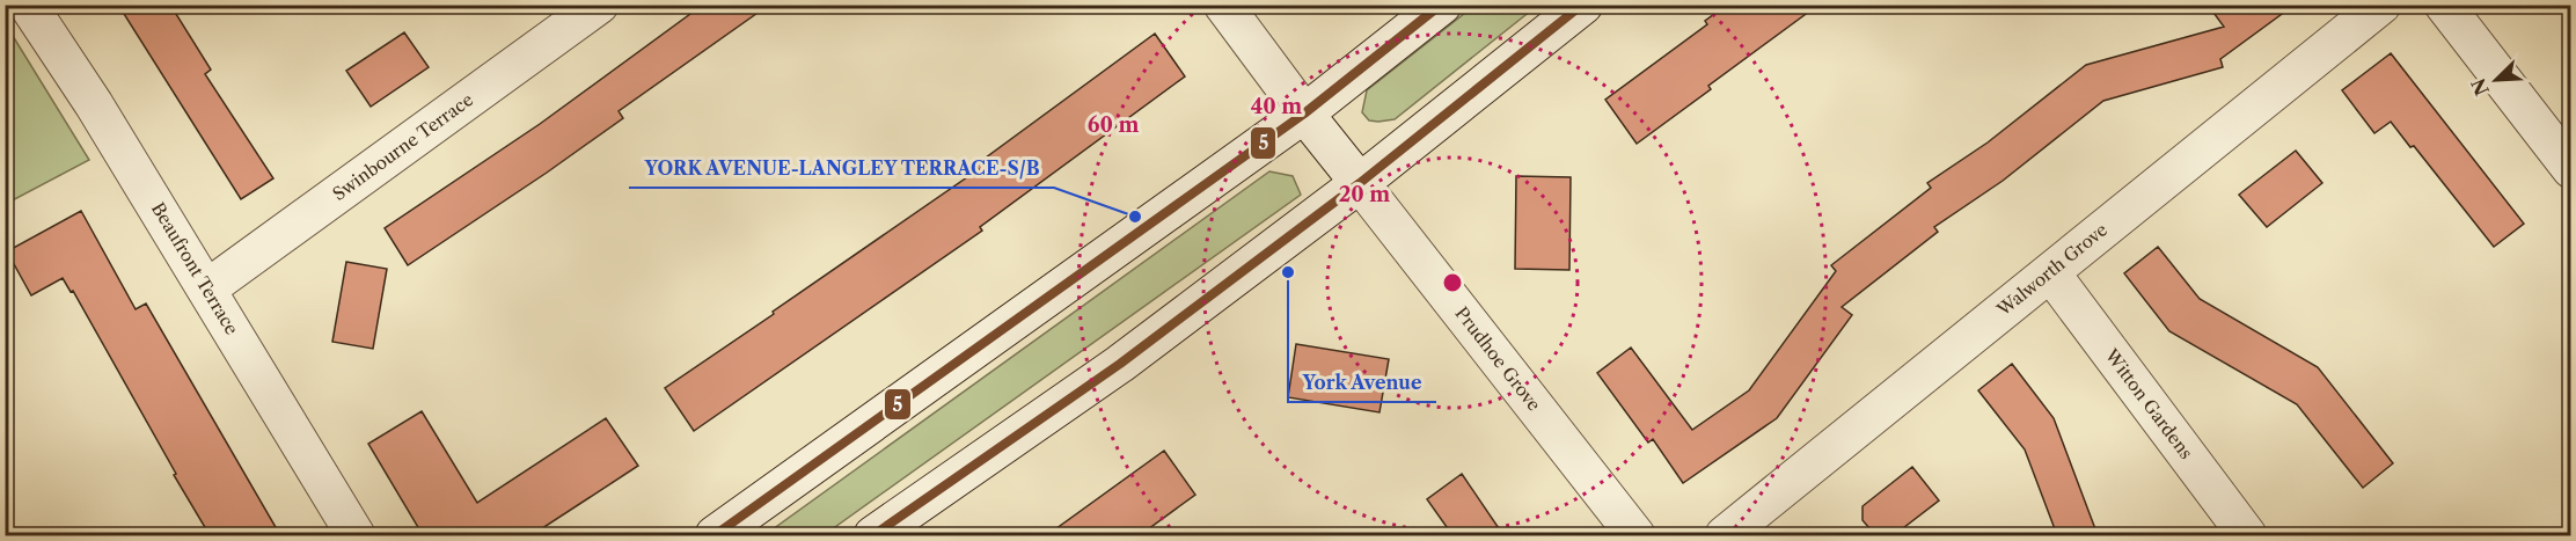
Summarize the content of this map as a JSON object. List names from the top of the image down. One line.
{"streets":{"street":["Swinbourne Terrace","Beaufront Terrace","Walworth Grove","Prudhoe Grove","Witton Gardens"]},"crossings":[["Swinbourne Terrace","Beaufront Terrace"],["Walworth Grove","Witton Gardens"]],"places":["YORK AVENUE-LANGLEY TERRACE-S/B","York Avenue"],"lines":["transit line 5"],"north":"bottom left","rings":["40 m","60 m","20 m"]}
